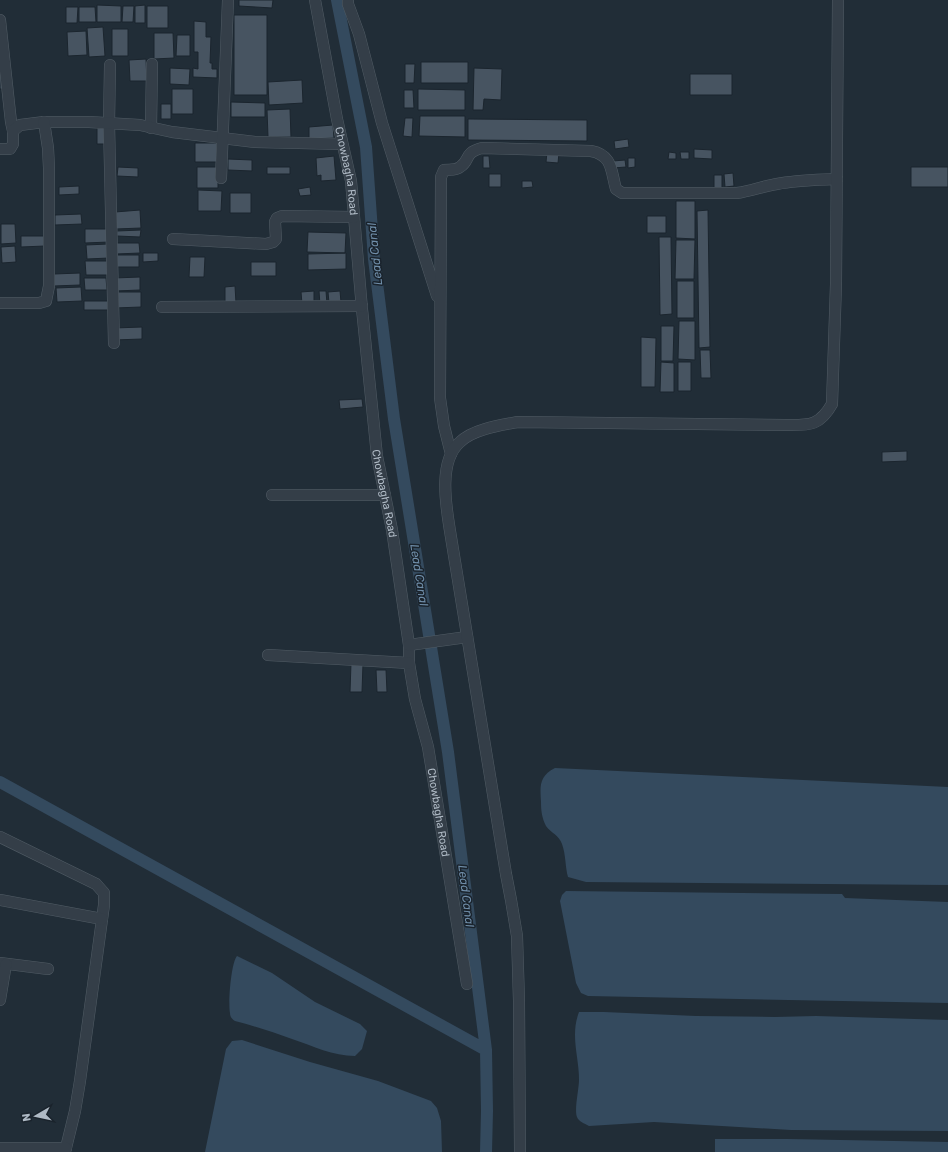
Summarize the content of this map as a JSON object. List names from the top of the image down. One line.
{"streets":{"street":["Chowbagha Road"]},"water":["Lead Canal"],"north":"left"}
